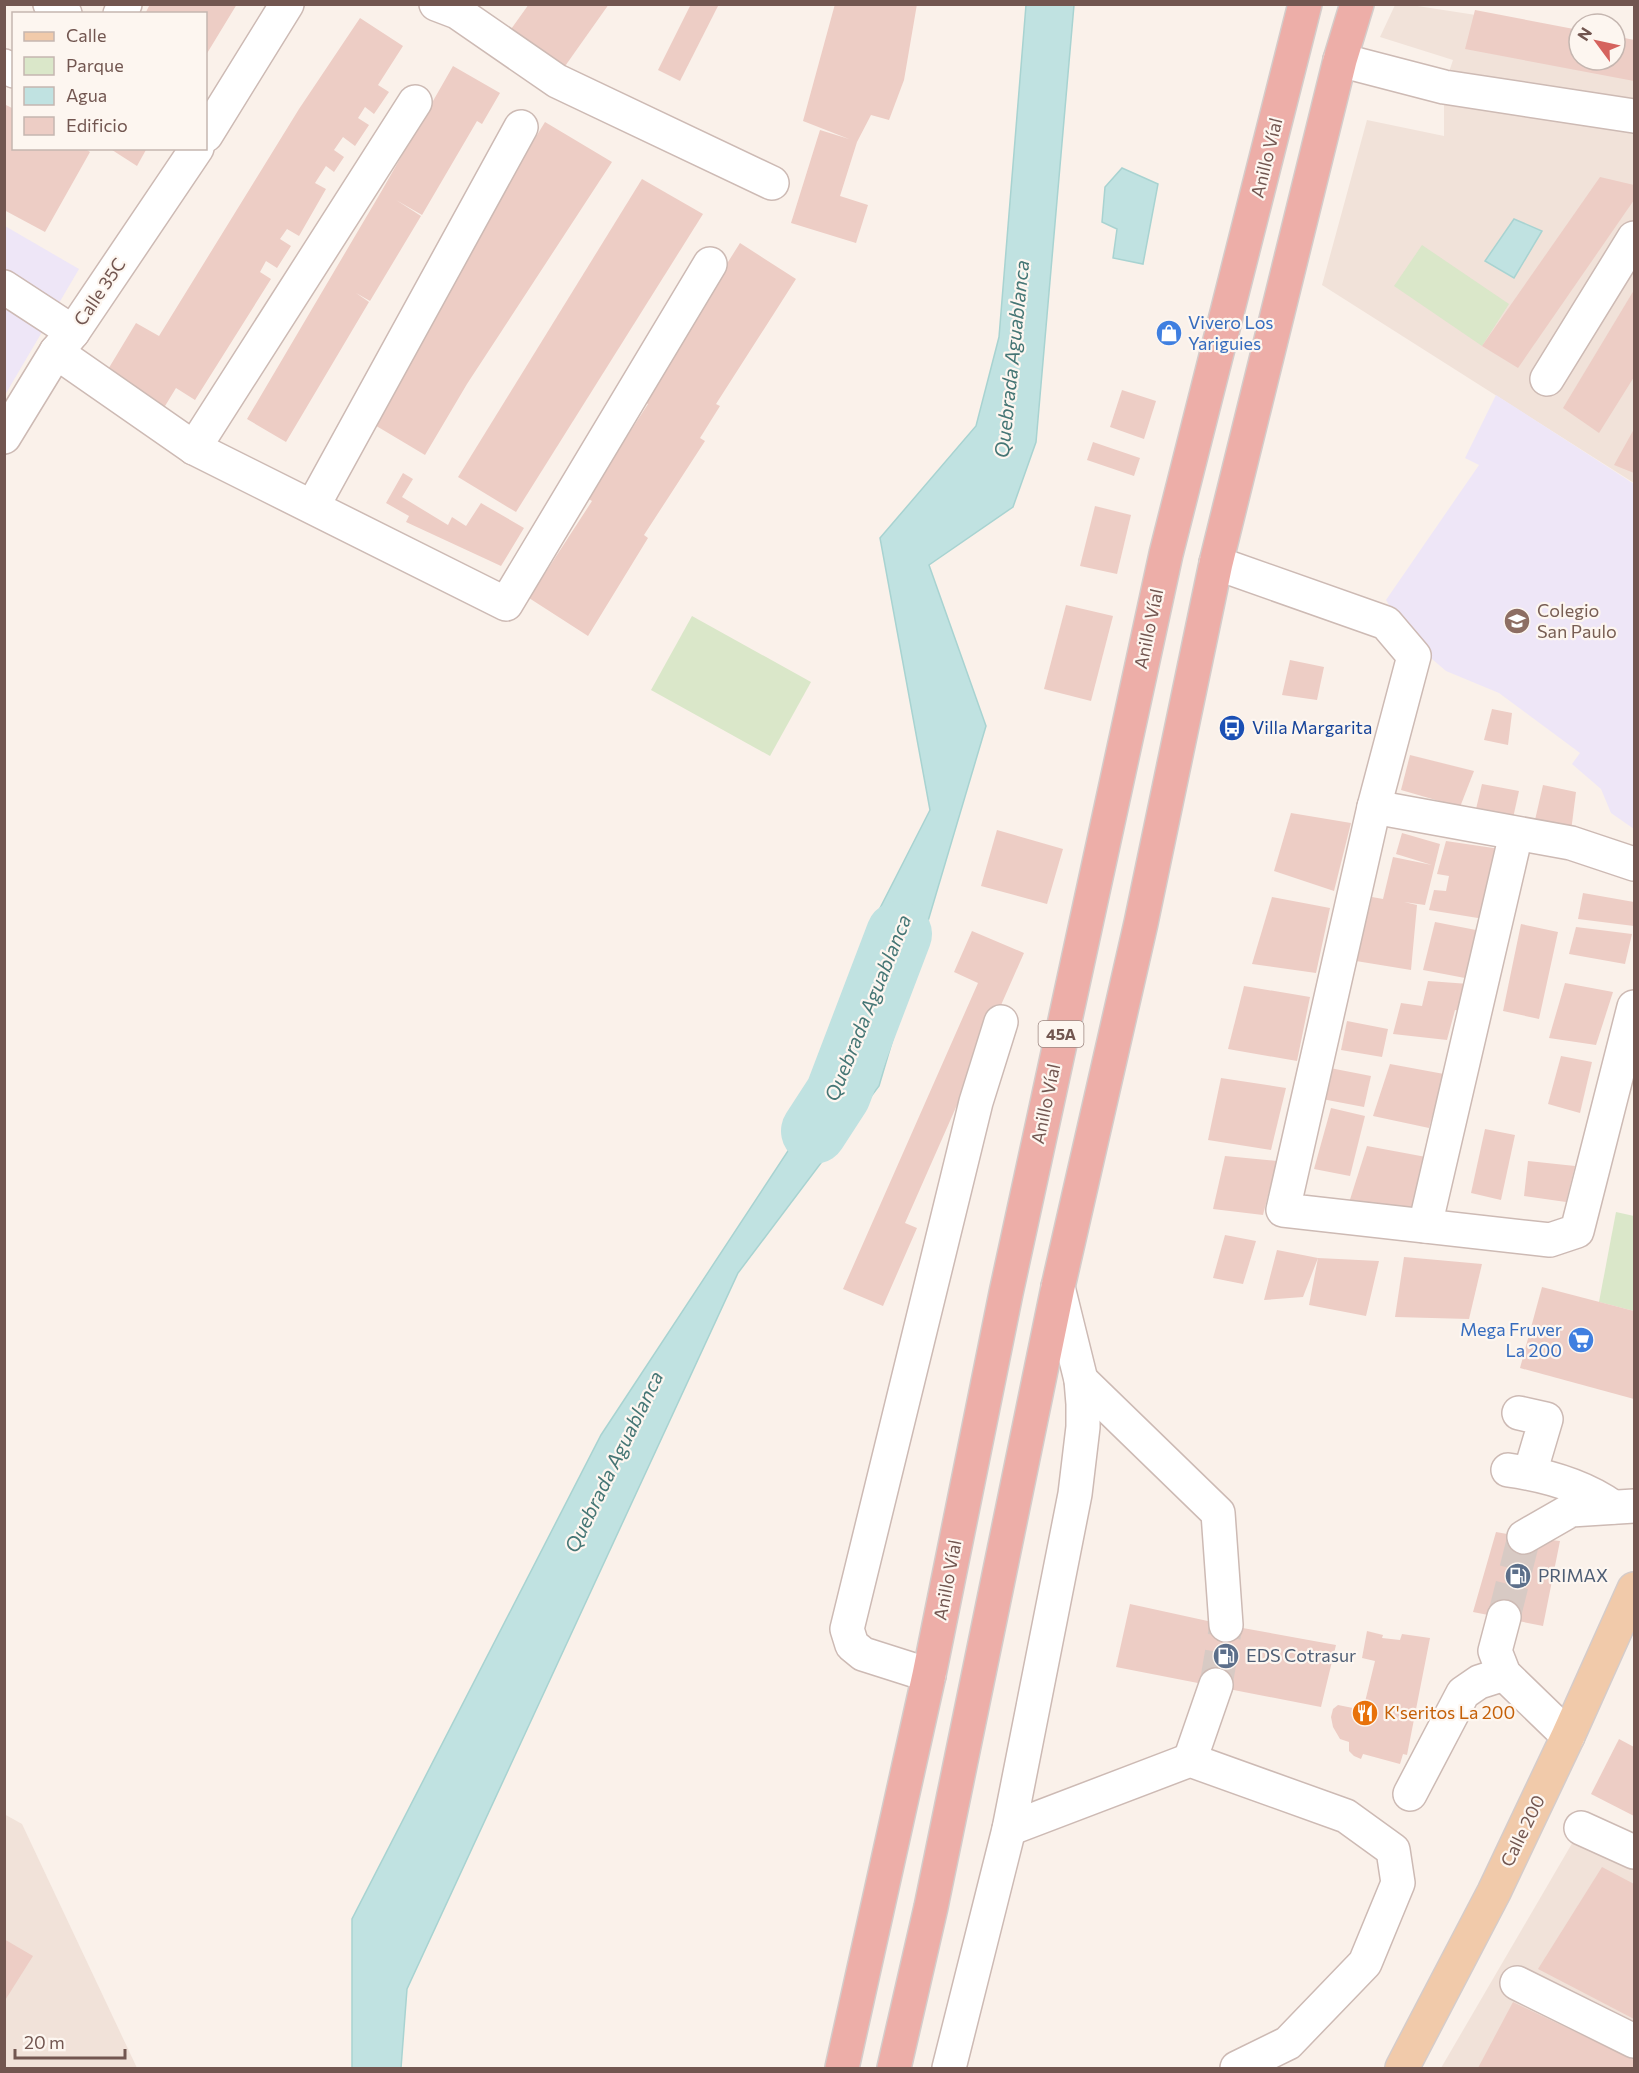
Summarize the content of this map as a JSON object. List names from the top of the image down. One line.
{"streets":{"highway":["Anillo Víal","45A"],"main road":["Calle 200"],"street":["Calle 35C"]},"water":["Quebrada Aguablanca"],"places":{"shop":["Vivero Los Yariguies"],"school or university":["Colegio San Paulo"],"bus stop":["Villa Margarita"],"supermarket":["Mega Fruver La 200"],"fuel station":["PRIMAX","EDS Cotrasur"],"restaurant":["K'seritos La 200"]},"legend":["Calle","Parque","Agua","Edificio"],"scale_bar":"20 m","north":"top left"}
